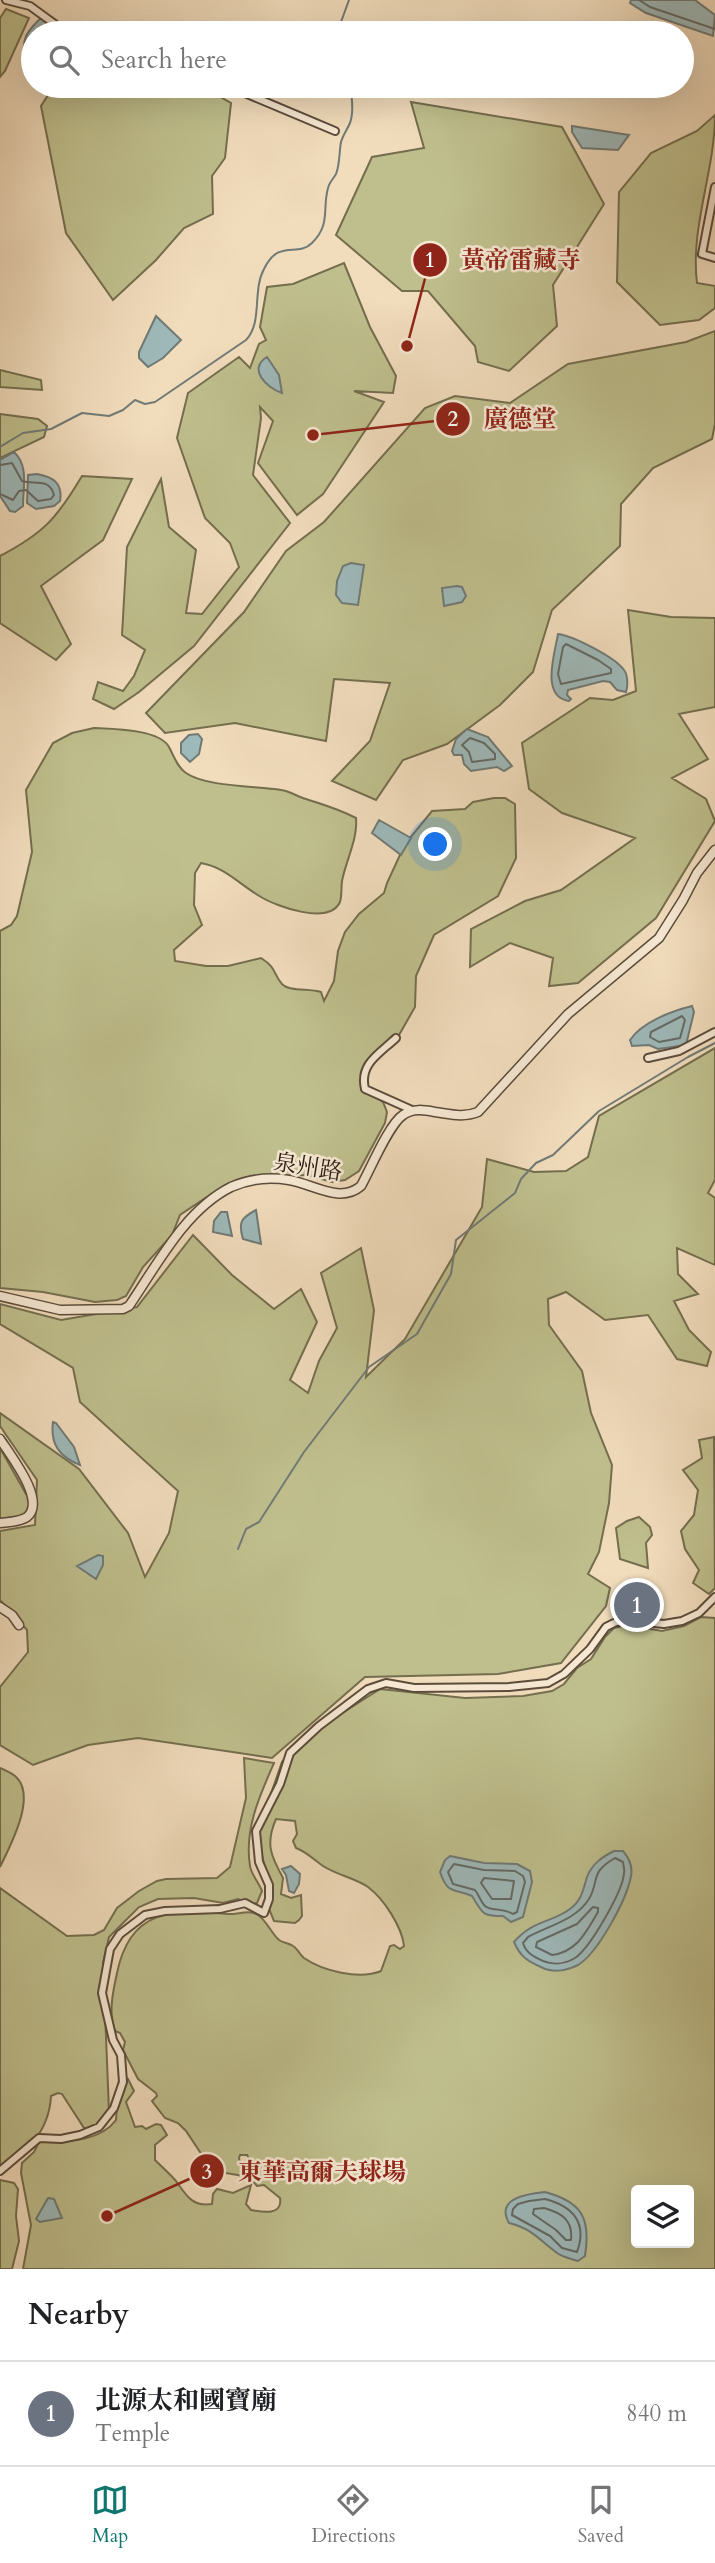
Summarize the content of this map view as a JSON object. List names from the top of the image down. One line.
{"streets":{"street":["泉州路"]},"places":["黃帝雷藏寺","廣德堂","東華高爾夫球場"],"page":{"search":"Search here","pins":"1","heading":"Nearby","list":[{"mark":"1","name":"北源太和國寶廟","note":"Temple","value":"840 m"}],"nav":["Map","Directions","Saved"]}}
